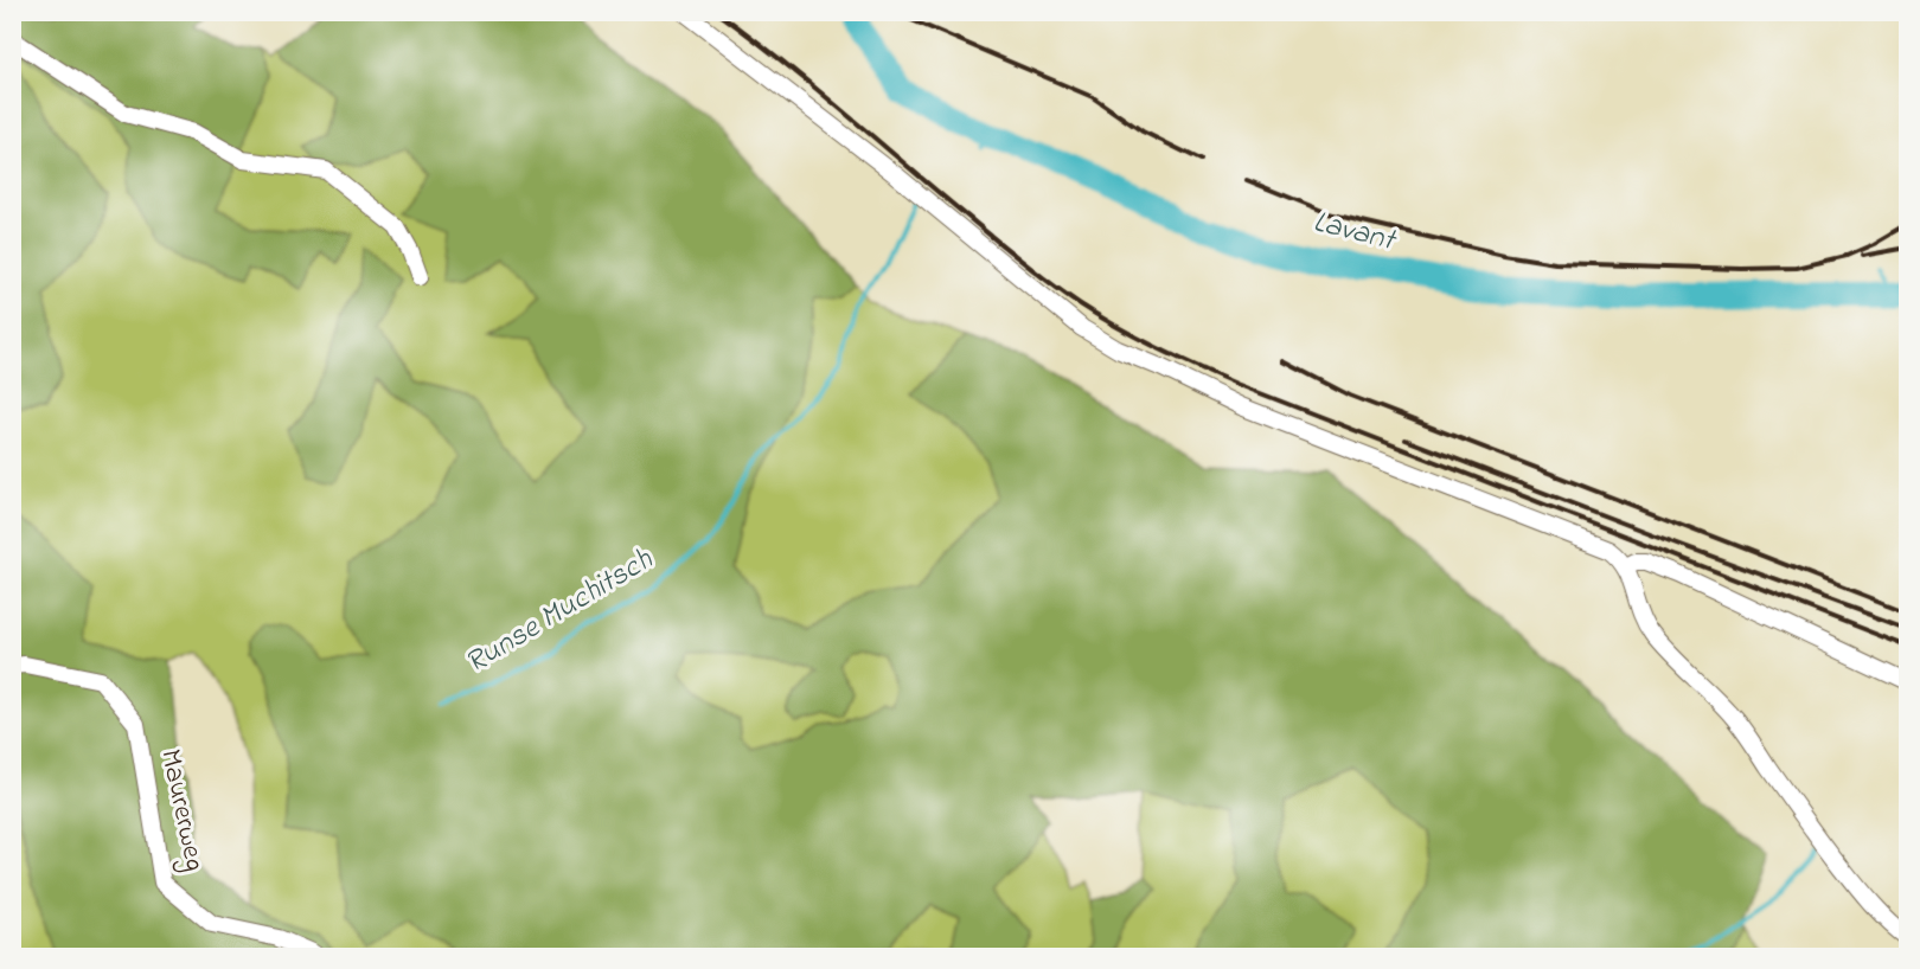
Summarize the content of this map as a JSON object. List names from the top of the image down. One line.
{"streets":{"street":["Maurerweg"]},"water":["Lavant","Runse Muchitsch"]}
